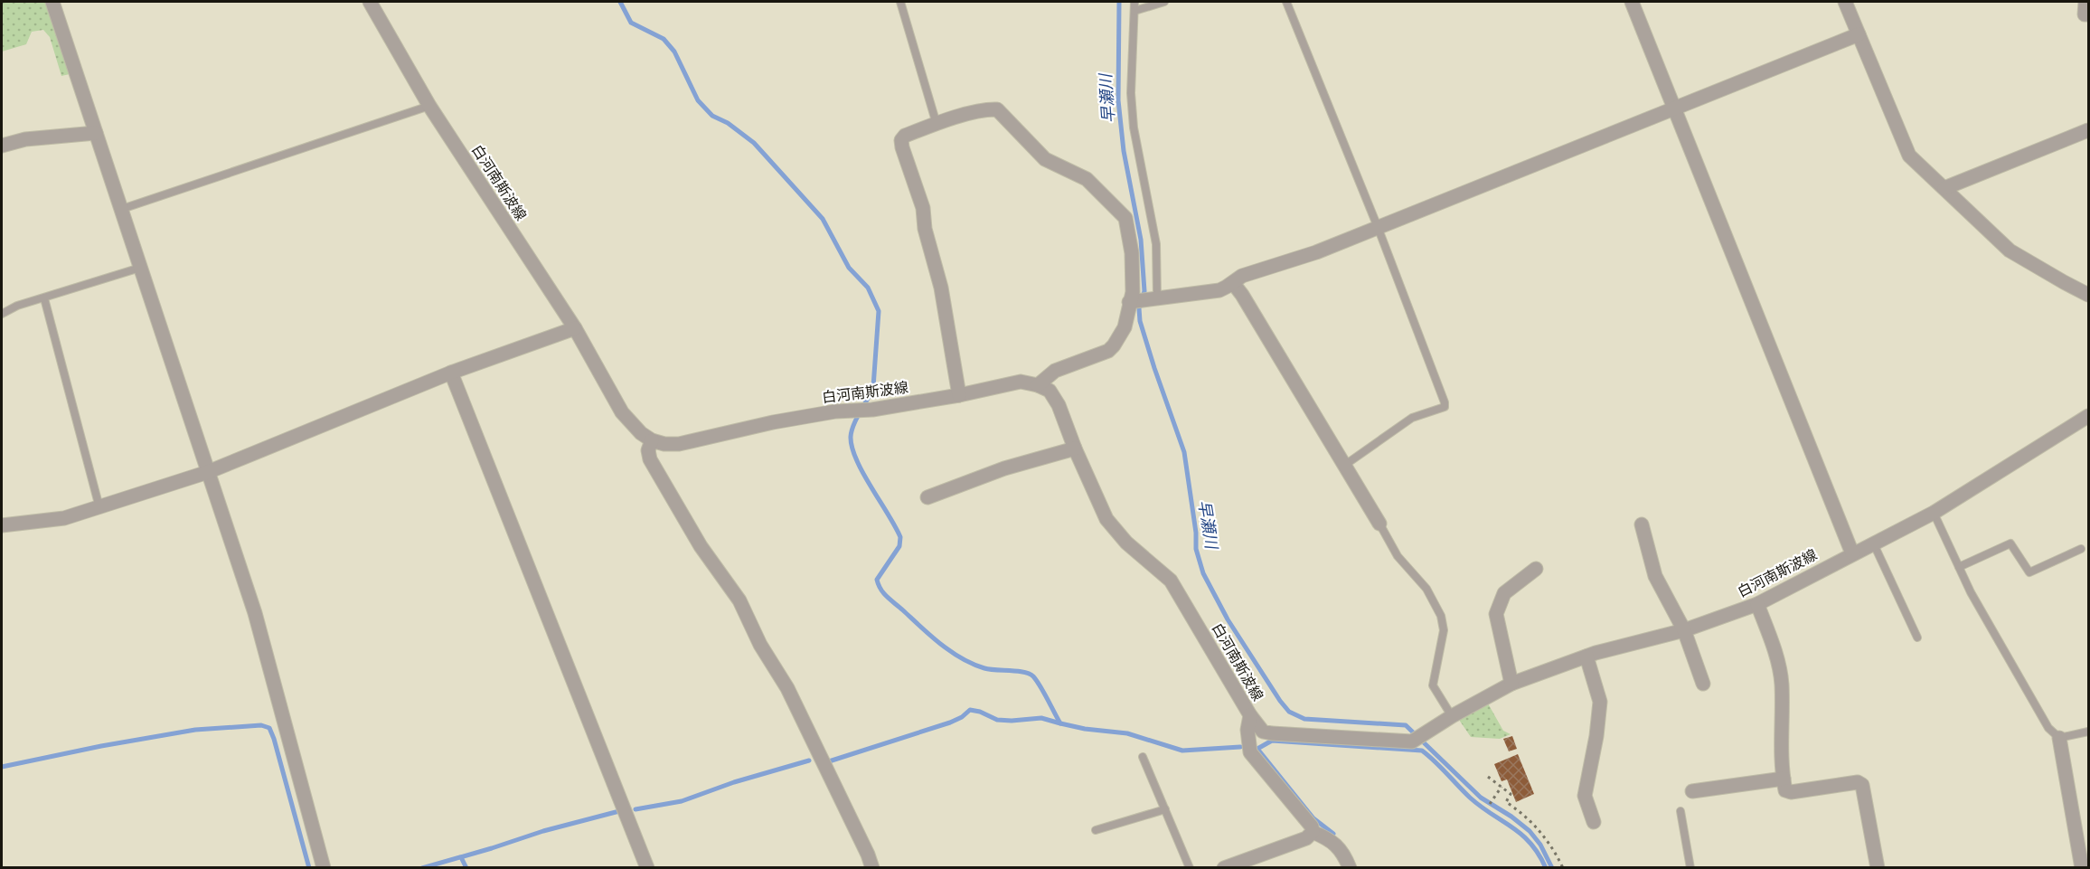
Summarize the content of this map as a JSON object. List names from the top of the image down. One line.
{"streets":{"street":["白河南斯波線"]},"water":["早瀬川"]}
